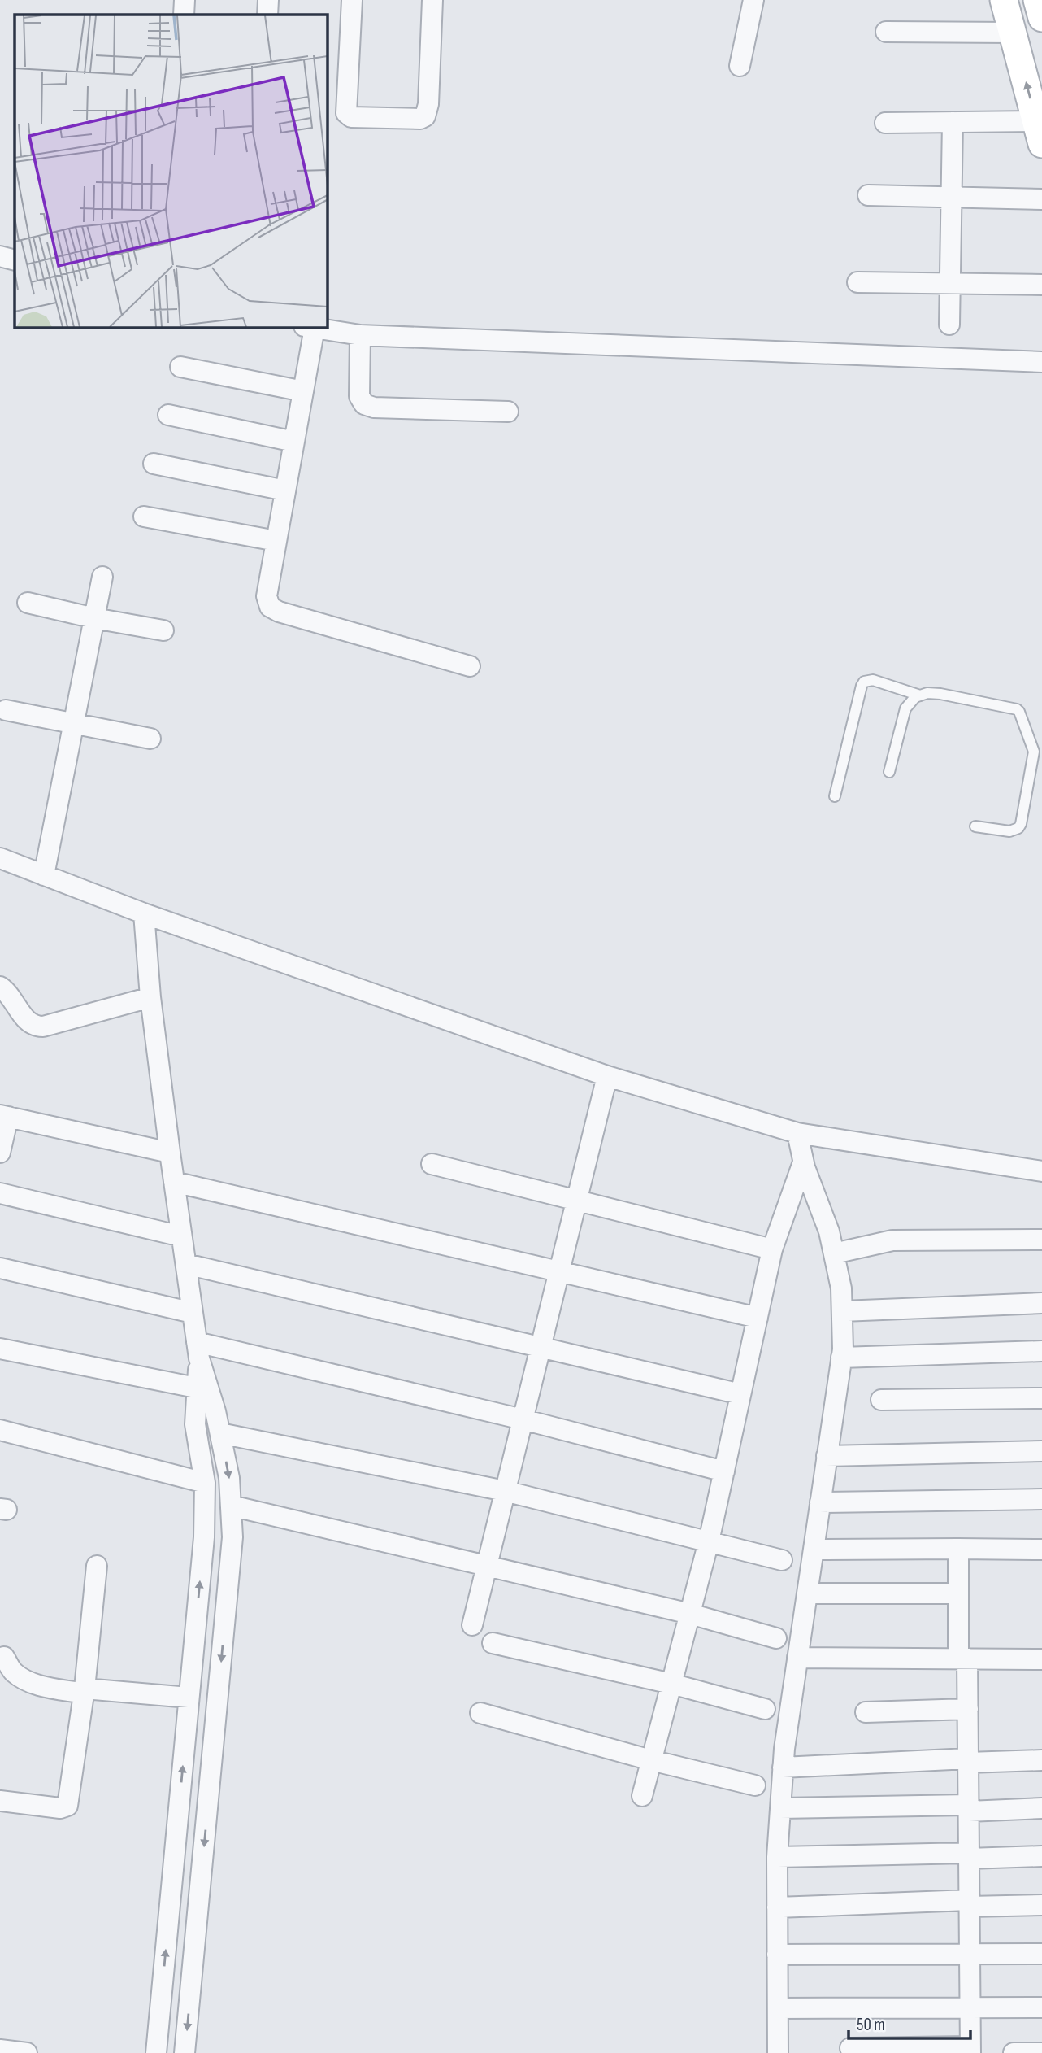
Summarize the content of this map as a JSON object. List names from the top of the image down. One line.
{"scale_bar":"50 m"}
